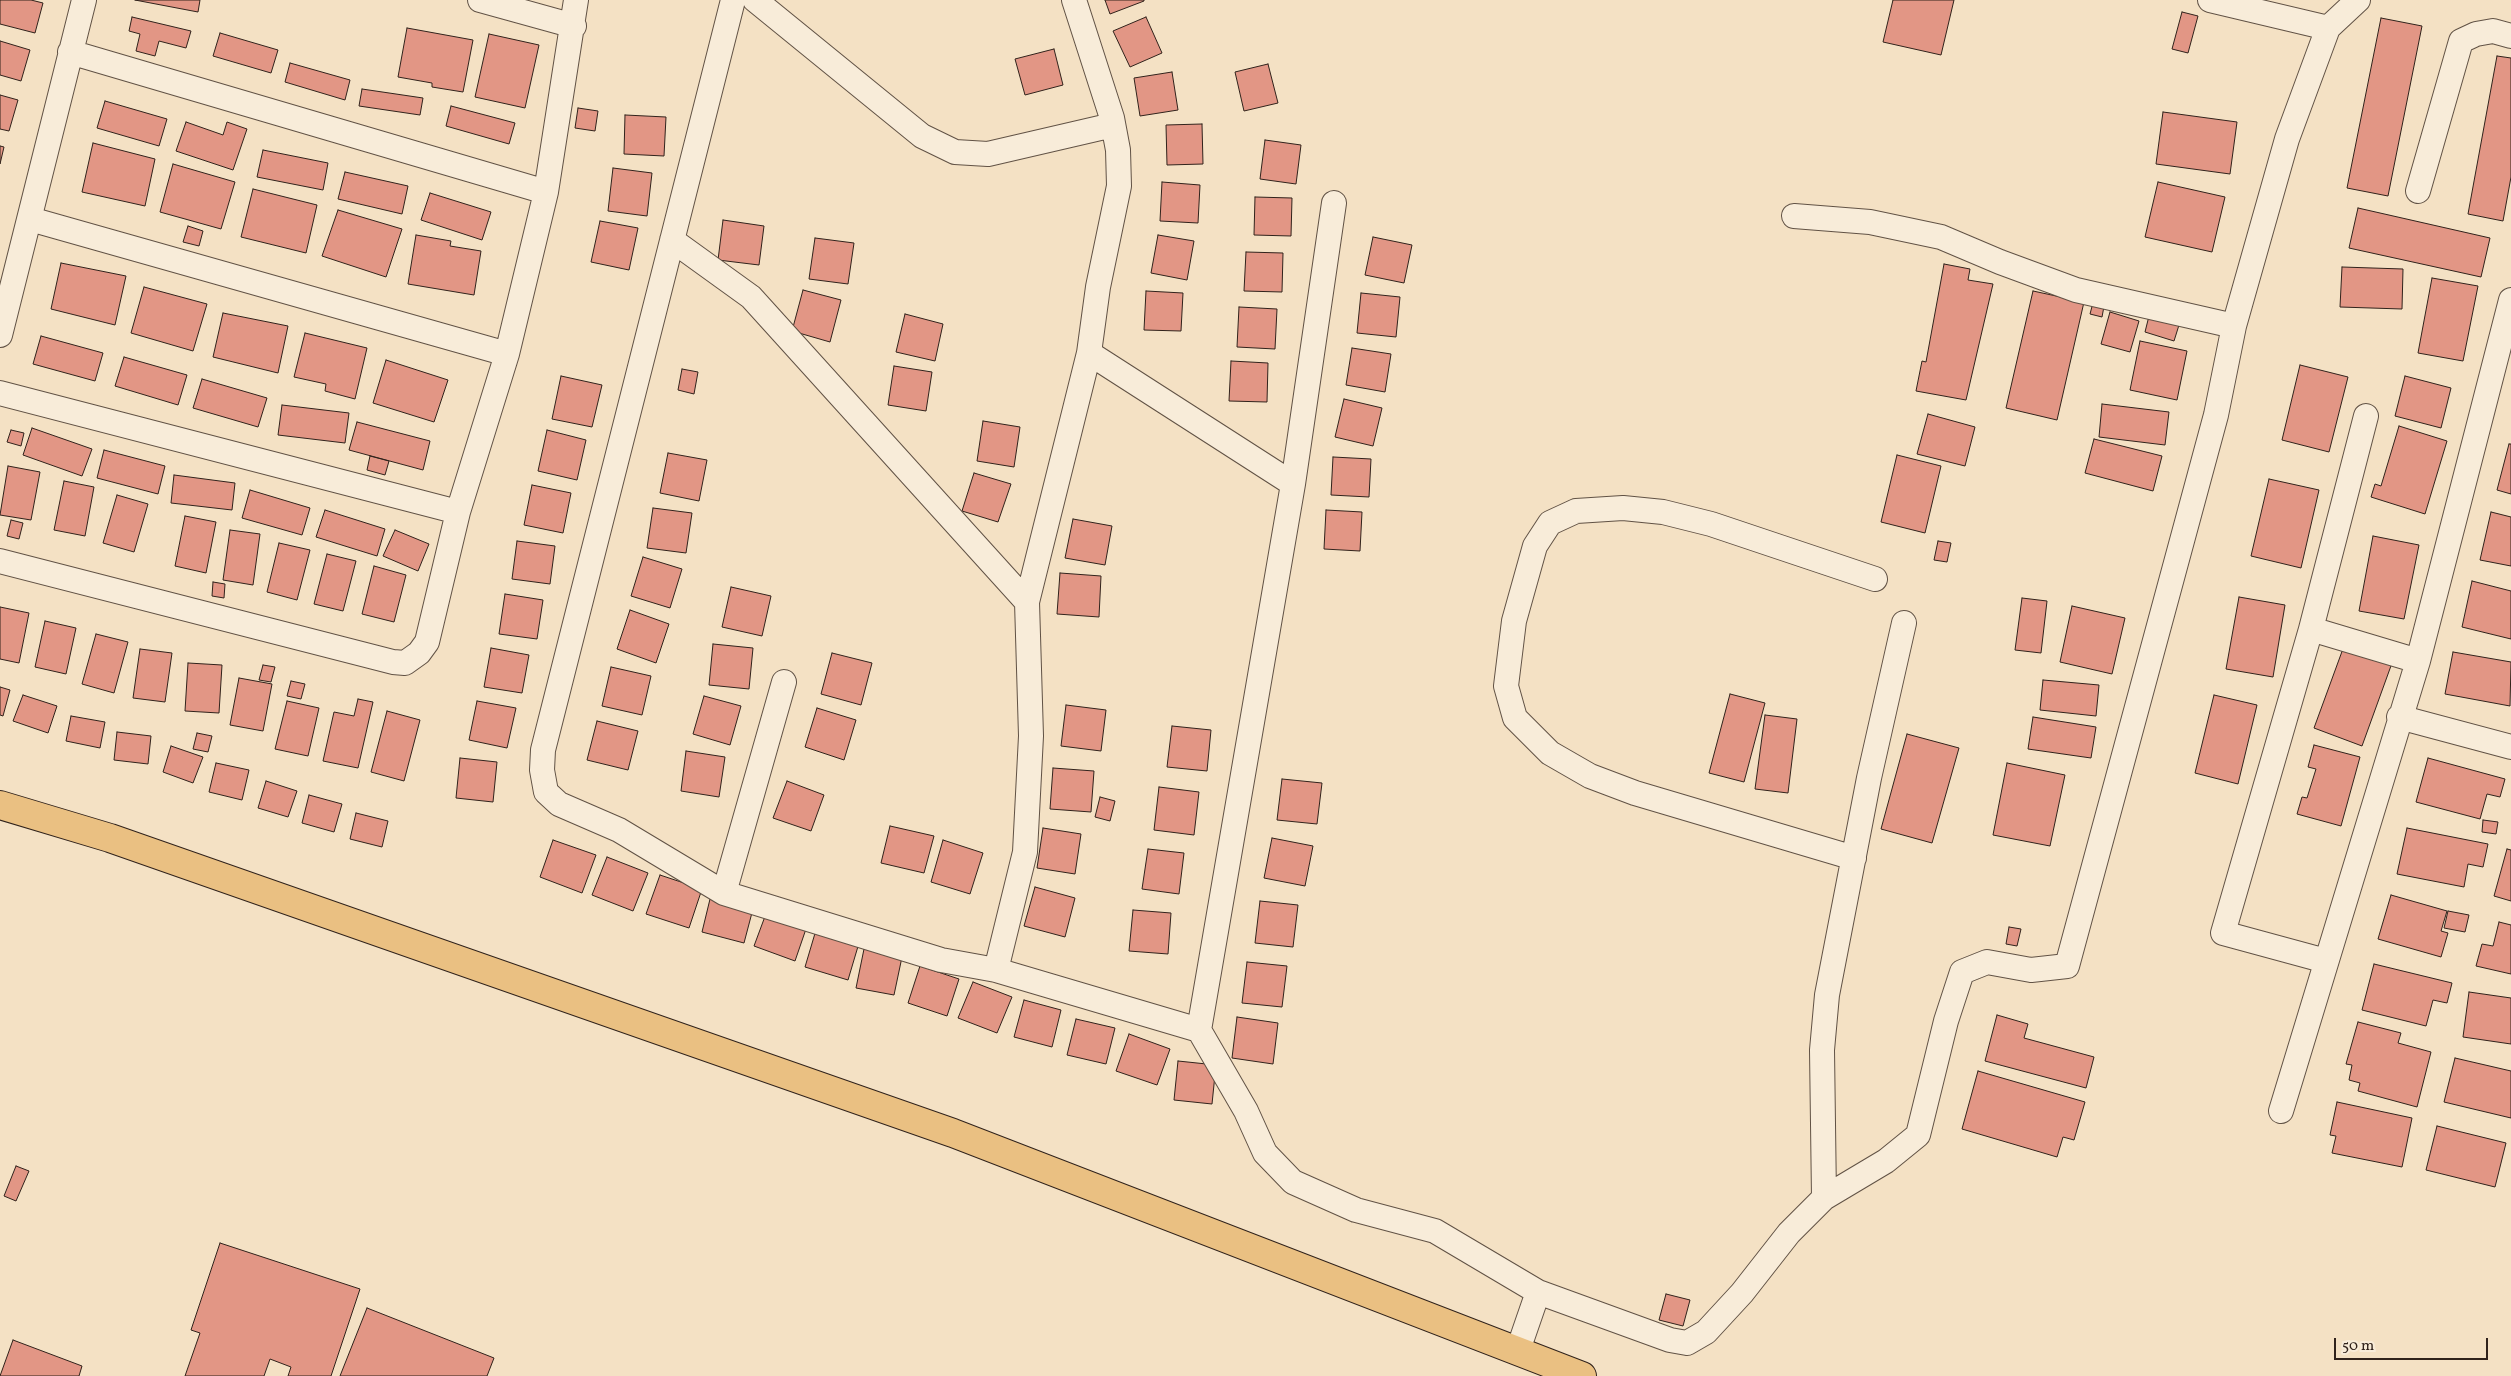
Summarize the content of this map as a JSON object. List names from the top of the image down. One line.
{"scale_bar":"50 m"}
